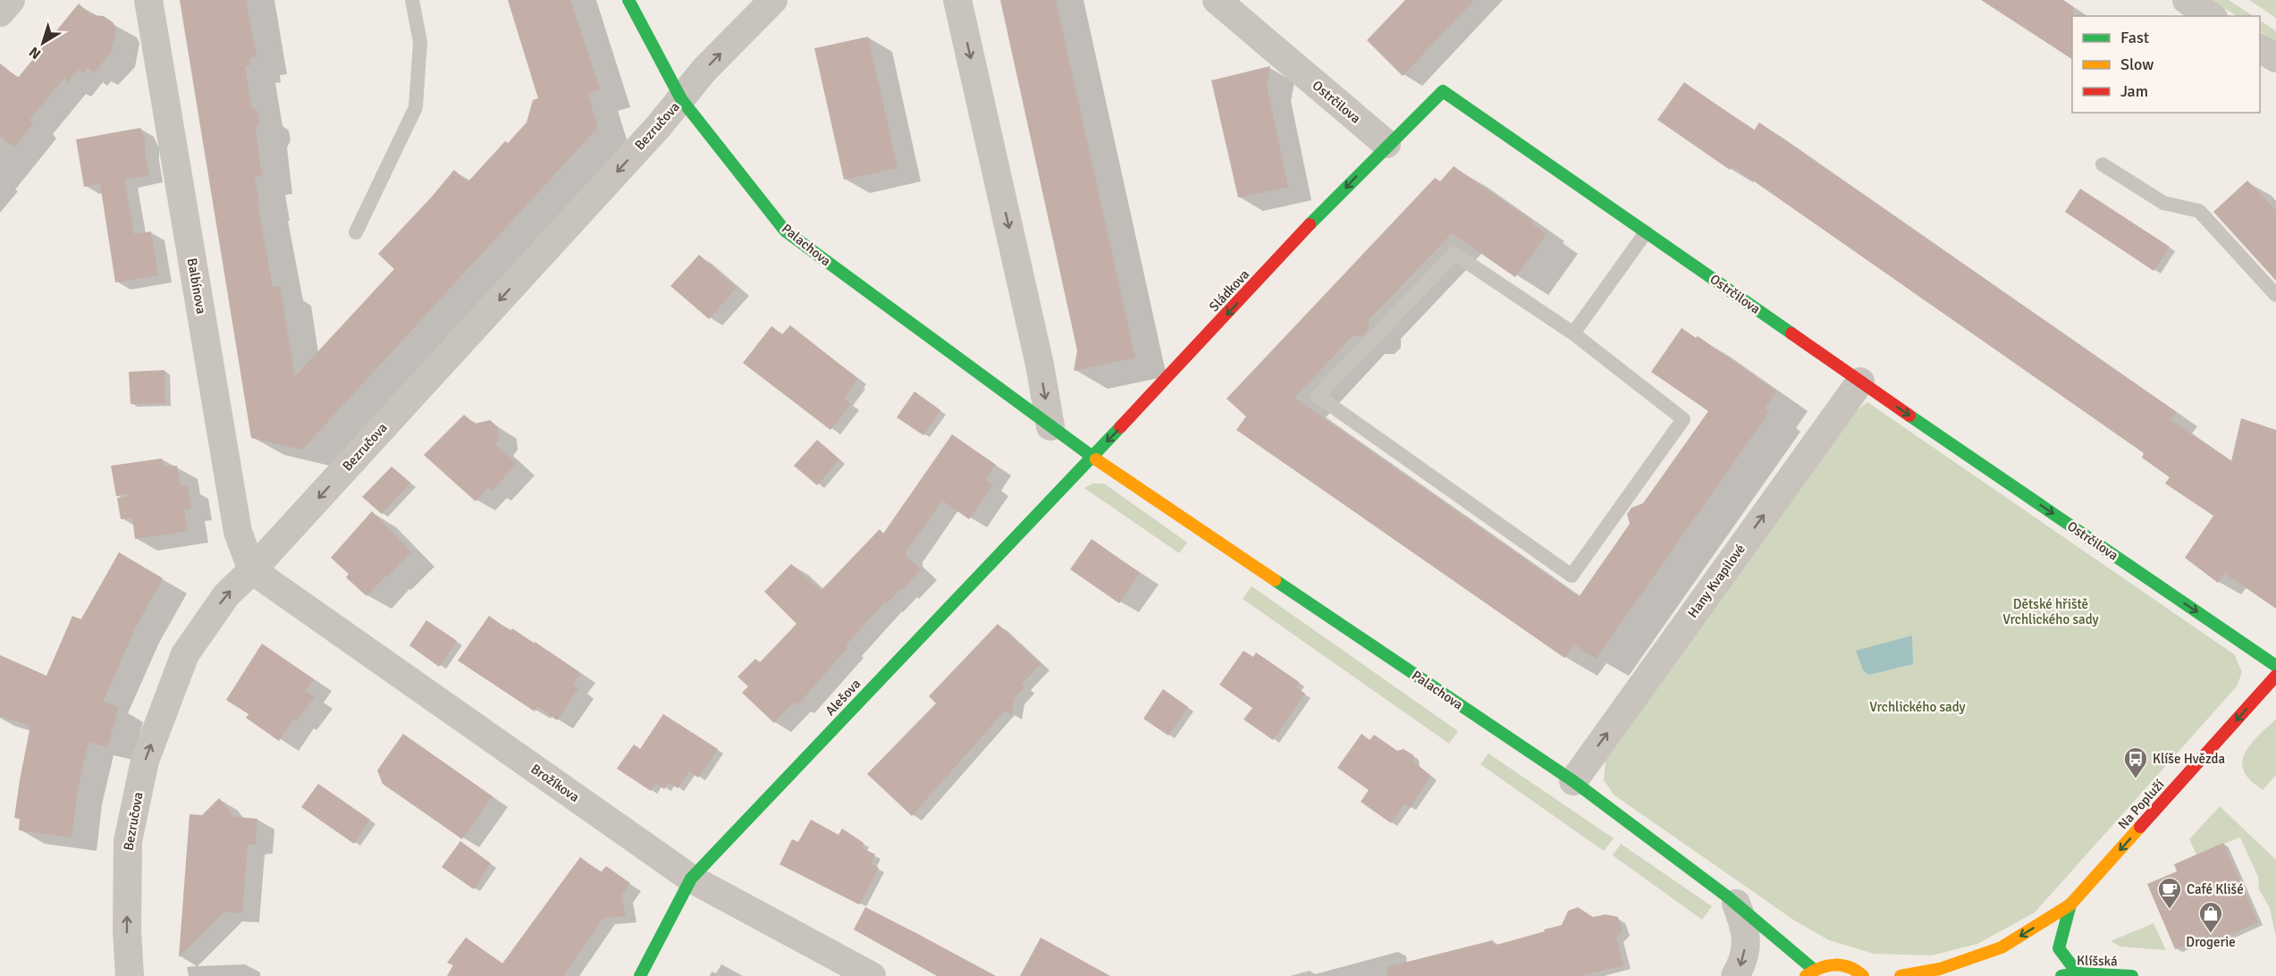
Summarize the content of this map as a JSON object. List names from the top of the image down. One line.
{"streets":{"street":["Ostrčilova","Bezručova","Palachova","Balbínova","Sládkova","Hany Kvapilové","Alešova","Brožíkova","Na Popluží","Klíšská"]},"crossings":[["Ostrčilova","Sládkova"],["Ostrčilova","Hany Kvapilové"],["Bezručova","Palachova"],["Bezručova","Balbínova"],["Bezručova","Brožíkova"],["Palachova","Sládkova"],["Palachova","Hany Kvapilové"],["Palachova","Alešova"],["Balbínova","Brožíkova"],["Sládkova","Alešova"],["Alešova","Brožíkova"],["Na Popluží","Klíšská"]],"one_way":["Ostrčilova","Sládkova","Hany Kvapilové","Na Popluží"],"parks":["Dětské hřiště Vrchlického sady","Vrchlického sady"],"places":{"bus stop":["Klíše Hvězda"],"cafe":["Café Klišé"],"shop":["Drogerie"]},"legend":["Fast","Slow","Jam"],"north":"bottom left"}
